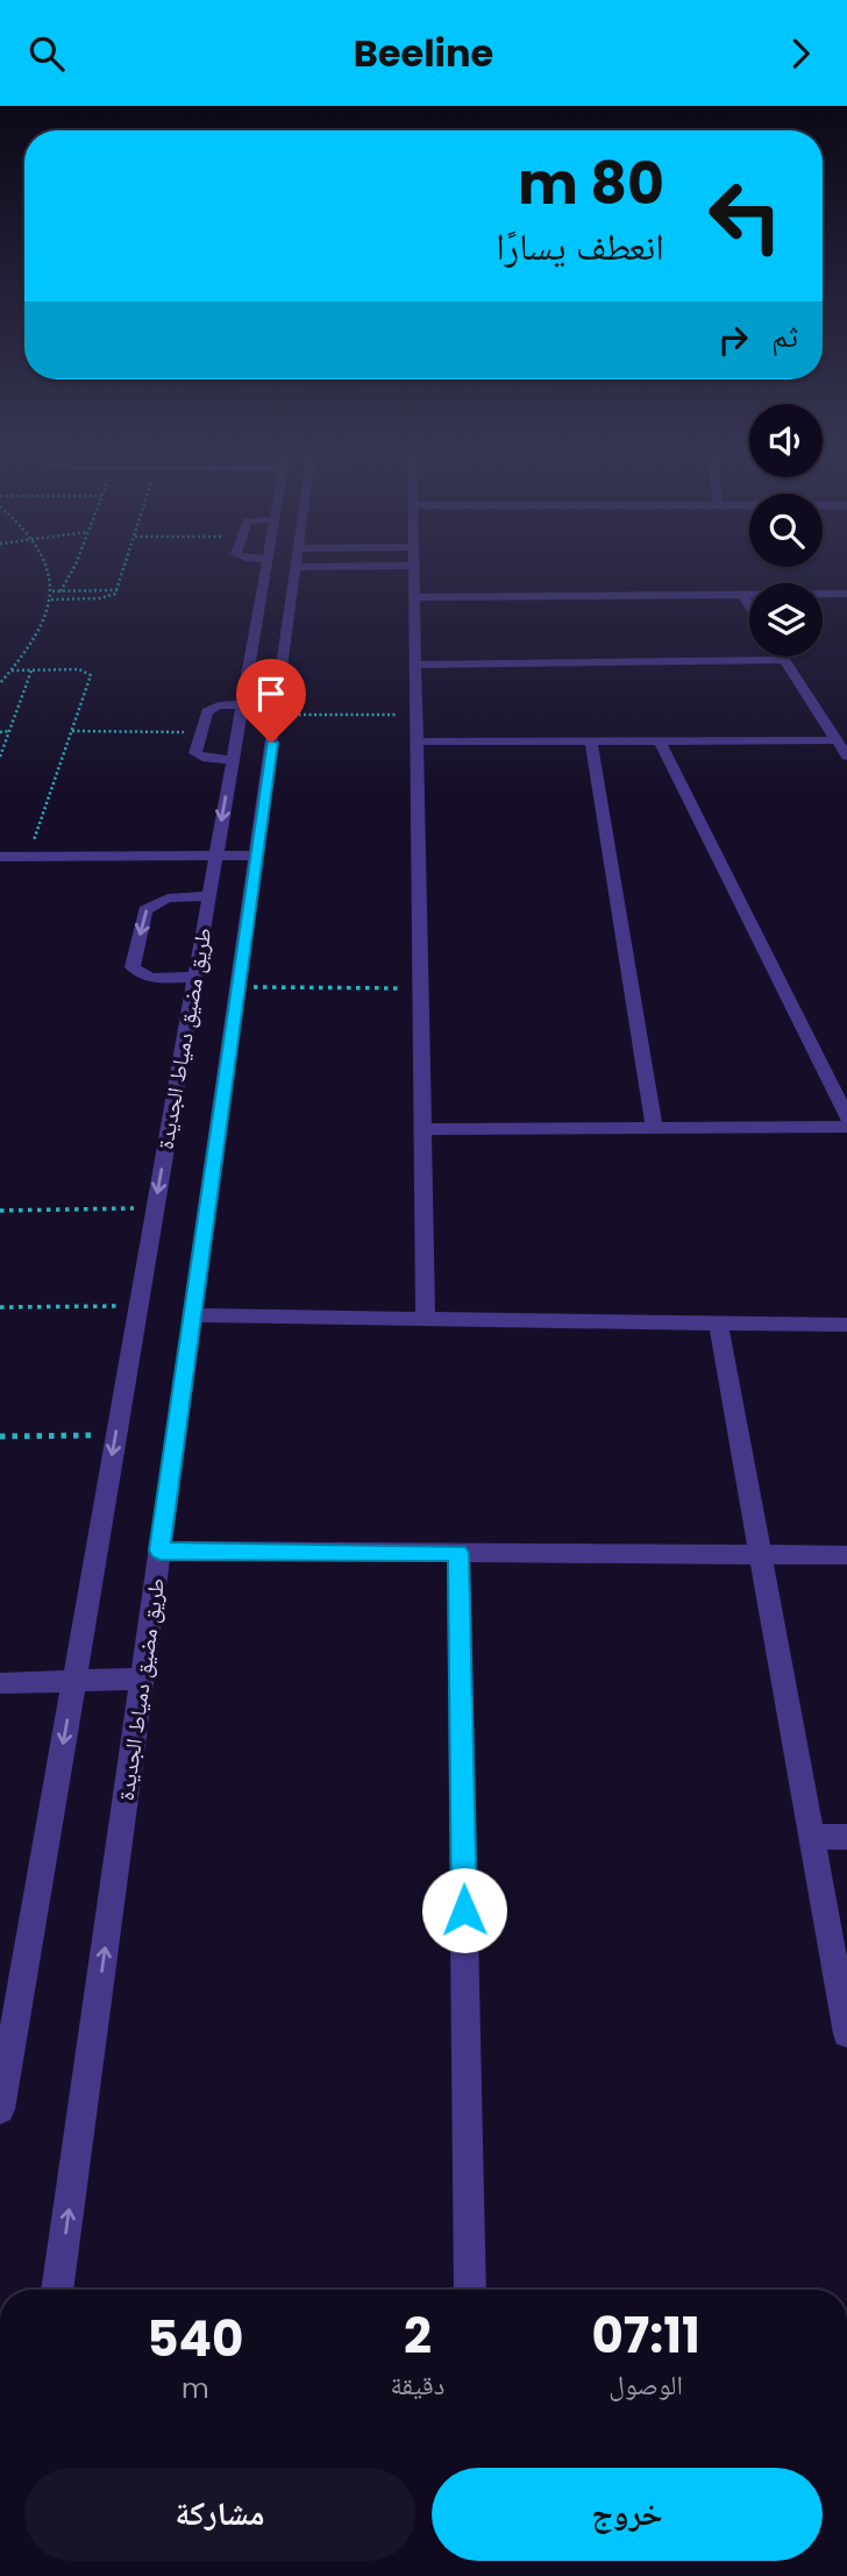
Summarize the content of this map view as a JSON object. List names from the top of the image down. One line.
{"streets":{"street":["طريق مضيق دمياط الجديدة"]},"page":{"header":"Beeline","turn":["80 m","انعطف يسارًا"],"then":"ثم","eta":["07:11","الوصول","2","دقيقة","540","m"],"buttons":["خروج","مشاركة"]}}
